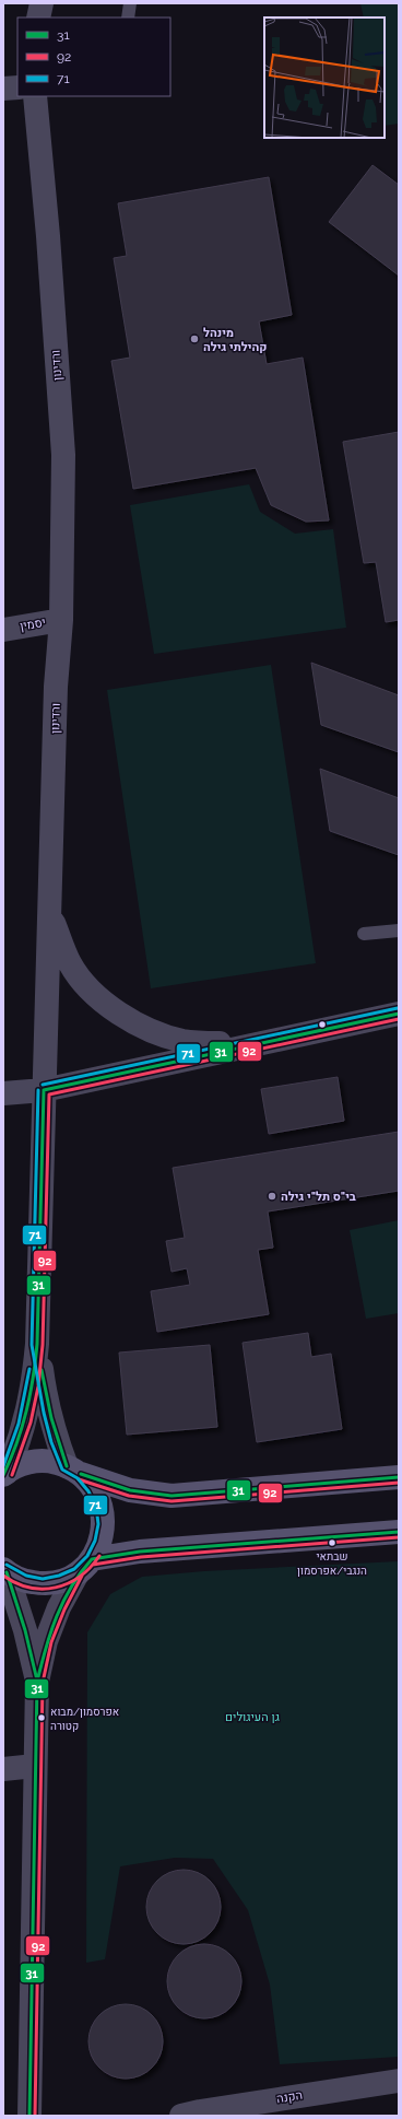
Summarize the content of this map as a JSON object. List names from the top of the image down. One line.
{"streets":{"street":["ורדינון","יסמין","הקנה"]},"crossings":[["ורדינון","יסמין"]],"parks":["גן העיגולים"],"places":["מינהל קהילתי גילה","בי\"ס תל\"י גילה","שבתאי הנגבי/אפרסמון","אפרסמון/מבוא קטורה"],"lines":["transit line 71","transit line 31","transit line 92"],"legend":["31","92","71"]}
